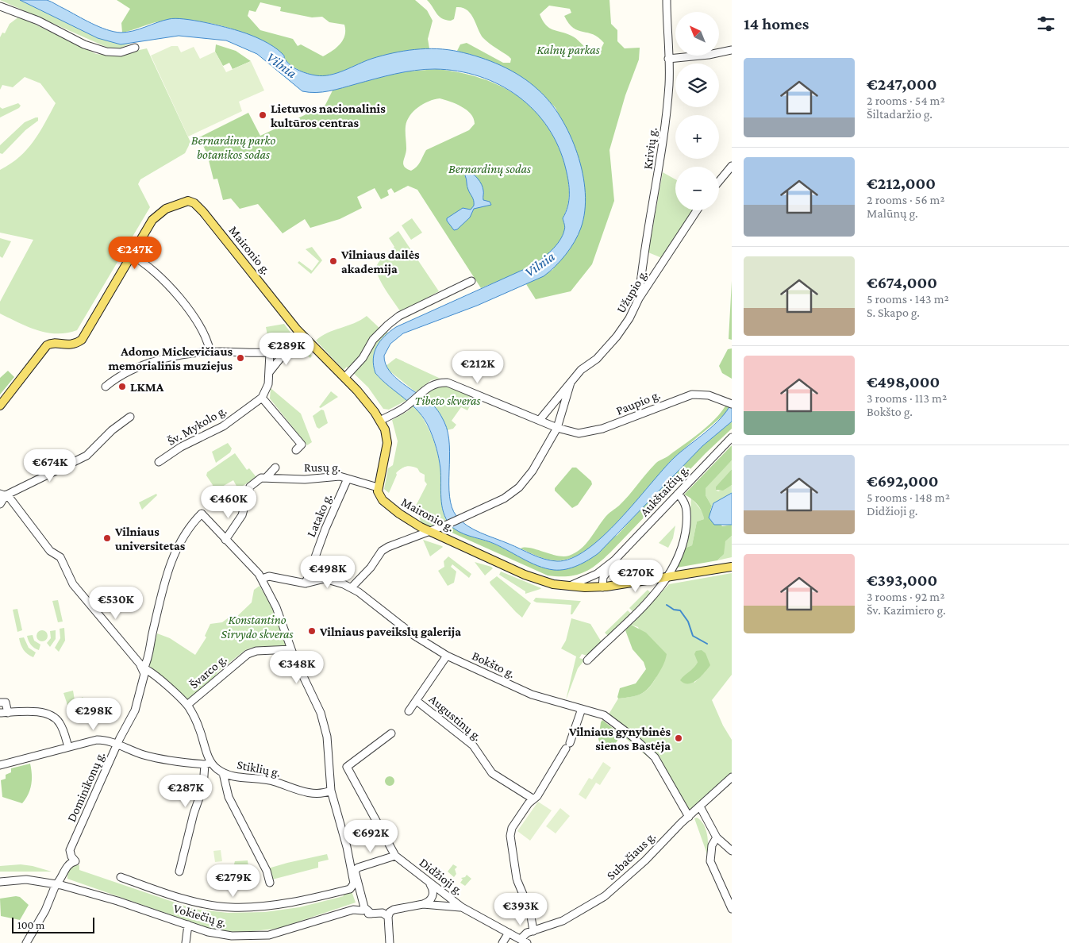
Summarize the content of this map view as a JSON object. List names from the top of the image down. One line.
{"streets":{"main road":["Maironio g."],"street":["Krivių g.","Užupio g.","Paupio g.","Šv. Mykolo g.","Rusų g.","Aukštaičių g.","Latako g.","Bokšto g.","Švarco g.","Augustinų g.","Stiklių g.","Dominikonų g.","Subačiaus g.","Didžioji g.","Vokiečių g."]},"crossings":[["Krivių g.","Užupio g."],["Maironio g.","Užupio g."],["Maironio g.","Rusų g."],["Maironio g.","Aukštaičių g."],["Užupio g.","Paupio g."],["Rusų g.","Latako g."],["Latako g.","Bokšto g."],["Bokšto g.","Subačiaus g."],["Dominikonų g.","Vokiečių g."],["Subačiaus g.","Didžioji g."]],"water":["Vilnia"],"parks":["Kalnų parkas","Bernardinų parko botanikos sodas","Bernardinų sodas","Tibeto skveras","Konstantino Sirvydo skveras"],"places":["Lietuvos nacionalinis kultūros centras","Vilniaus dailės akademija","Adomo Mickevičiaus memorialinis muziejus","LKMA","Vilniaus universitetas","Vilniaus paveikslų galerija","Vilniaus gynybinės sienos Bastėja"],"scale_bar":"100 m","north":"top left","page":{"heading":"14 homes","map_buttons":["+","−"],"list":[{"name":"€247,000","note":"2 rooms · 54 m² · Šiltadaržio g."},{"name":"€212,000","note":"2 rooms · 56 m² · Malūnų g."},{"name":"€674,000","note":"5 rooms · 143 m² · S. Skapo g."},{"name":"€498,000","note":"3 rooms · 113 m² · Bokšto g."},{"name":"€692,000","note":"5 rooms · 148 m² · Didžioji g."},{"name":"€393,000","note":"3 rooms · 92 m² · Šv. Kazimiero g."}],"price":["€247K","€289K","€212K","€674K","€460K","€498K","€270K","€530K","€348K","€298K","€287K","€692K","€279K","€393K"],"scale":"100 m"}}
